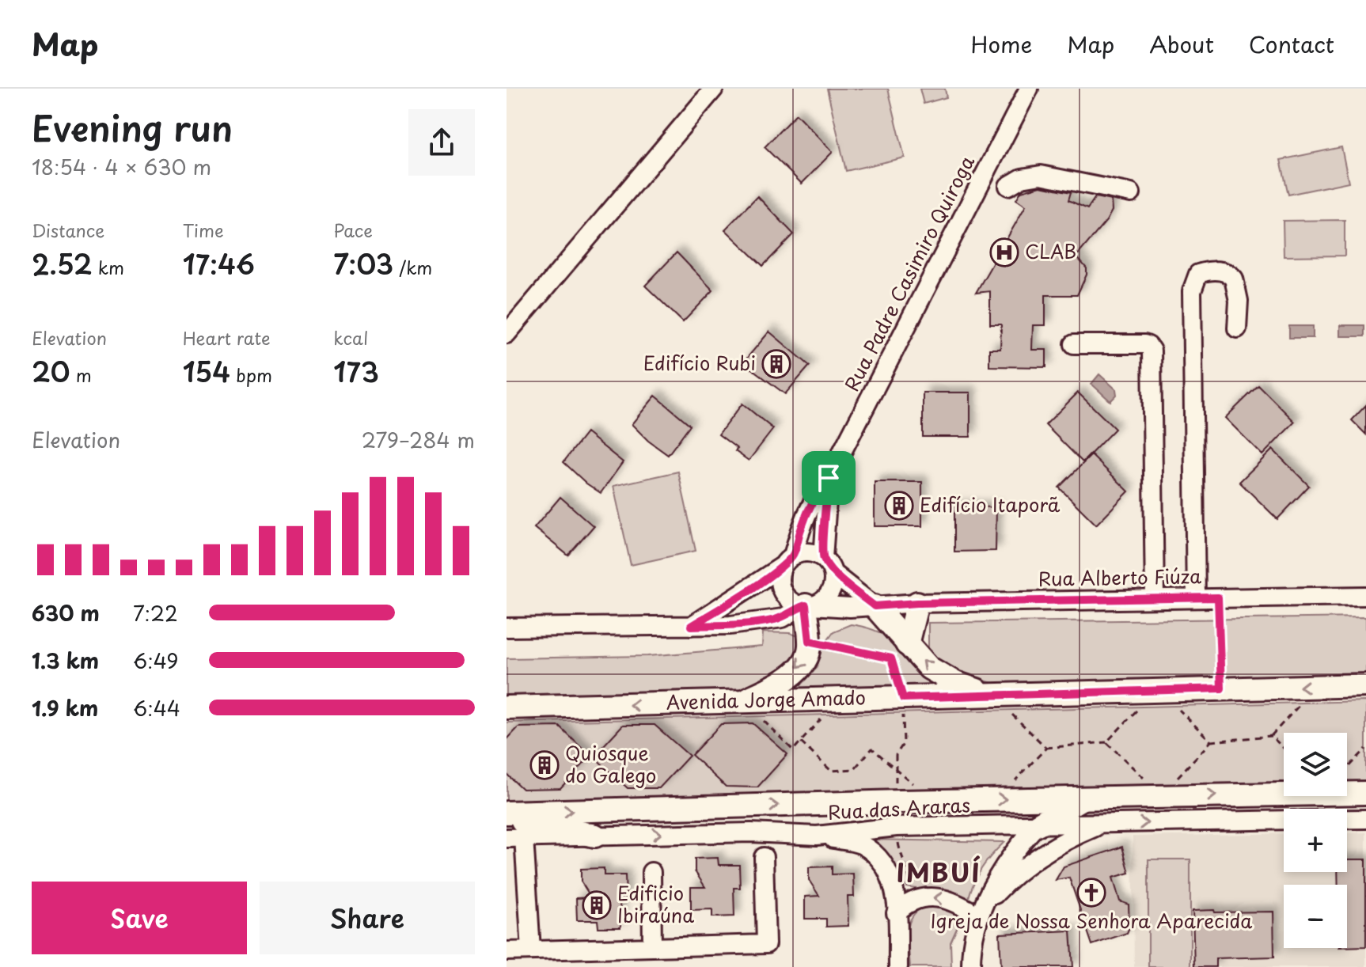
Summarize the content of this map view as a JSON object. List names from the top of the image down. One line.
{"streets":{"main road":["Avenida Jorge Amado"],"street":["Rua Padre Casimiro Quiroga","Rua Alberto Fiúza","Rua das Araras"]},"crossings":[["Rua Padre Casimiro Quiroga","Rua Alberto Fiúza"]],"one_way":["Rua das Araras"],"districts":["IMBUÍ"],"places":{"hospital":["CLAB"],"building":["Edifício Rubi","Edifício Itaporã","Quiosque do Galego","Edificio Ibiraúna"],"church":["Igreja de Nossa Senhora Aparecida"]},"page":{"header":"Map","nav":["Home","Map","About","Contact"],"heading":["Evening run","18:54 · 4 × 630 m"],"stats":[["Distance","2.52 km"],["Time","17:46"],["Pace","7:03 /km"],["Elevation","20 m"],["Heart rate","154 bpm"],["kcal","173"]],"chart":["Elevation","279–284 m"],"list":[{"name":"630 m","note":"7:22"},{"name":"1.3 km","note":"6:49"},{"name":"1.9 km","note":"6:44"}],"map_buttons":["+","−"],"buttons":["Save","Share"]}}
